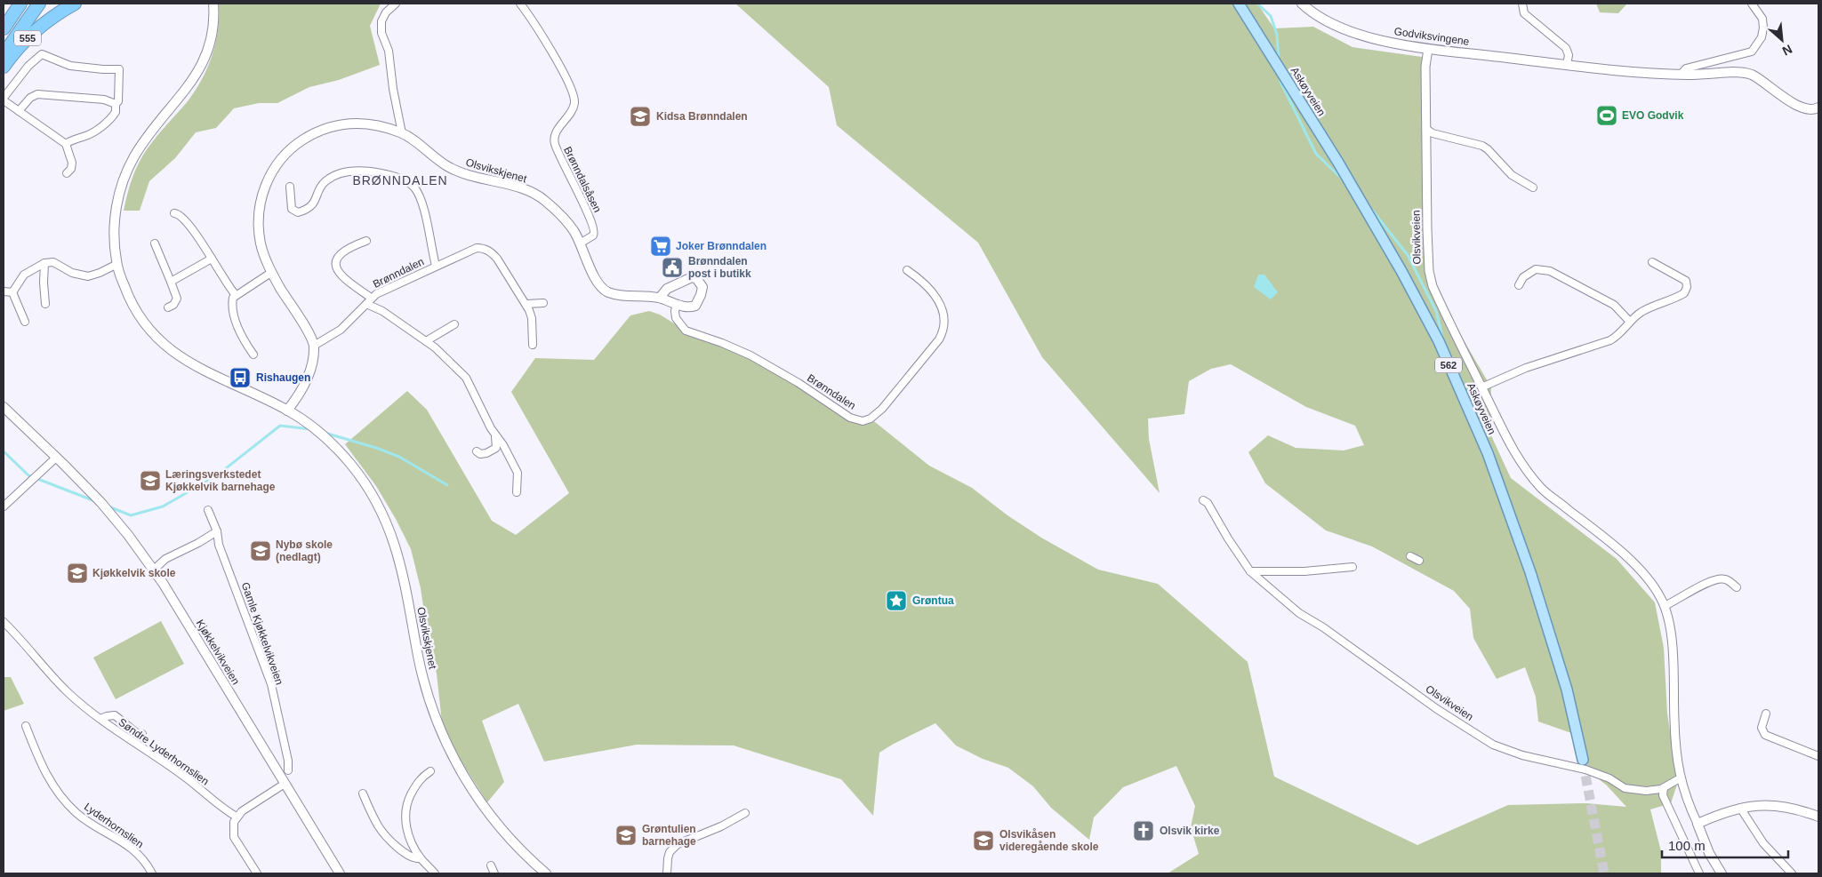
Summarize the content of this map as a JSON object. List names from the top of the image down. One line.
{"streets":{"highway":["555"],"main road":["Godviksvingene","Askøyveien","Olsvikskjenet","562","Kjøkkelvikveien"],"street":["Brønndalsåsen","Olsvikveien","Brønndalen","Gamle Kjøkkelvikveien","Søndre Lyderhornslien","Lyderhornslien"]},"crossings":[["Godviksvingene","Olsvikveien"],["Olsvikskjenet","Brønndalsåsen"],["Olsvikskjenet","Brønndalen"]],"districts":["BRØNNDALEN"],"places":{"sports":["EVO Godvik"],"school or university":["Kidsa Brønndalen","Læringsverkstedet Kjøkkelvik barnehage","Nybø skole (nedlagt)","Kjøkkelvik skole","Grøntulien barnehage","Olsvikåsen videregående skole"],"supermarket":["Joker Brønndalen"],"public building":["Brønndalen post i butikk"],"bus stop":["Rishaugen"],"place":["Grøntua"],"church":["Olsvik kirke"]},"scale_bar":"100 m","north":"bottom right"}
